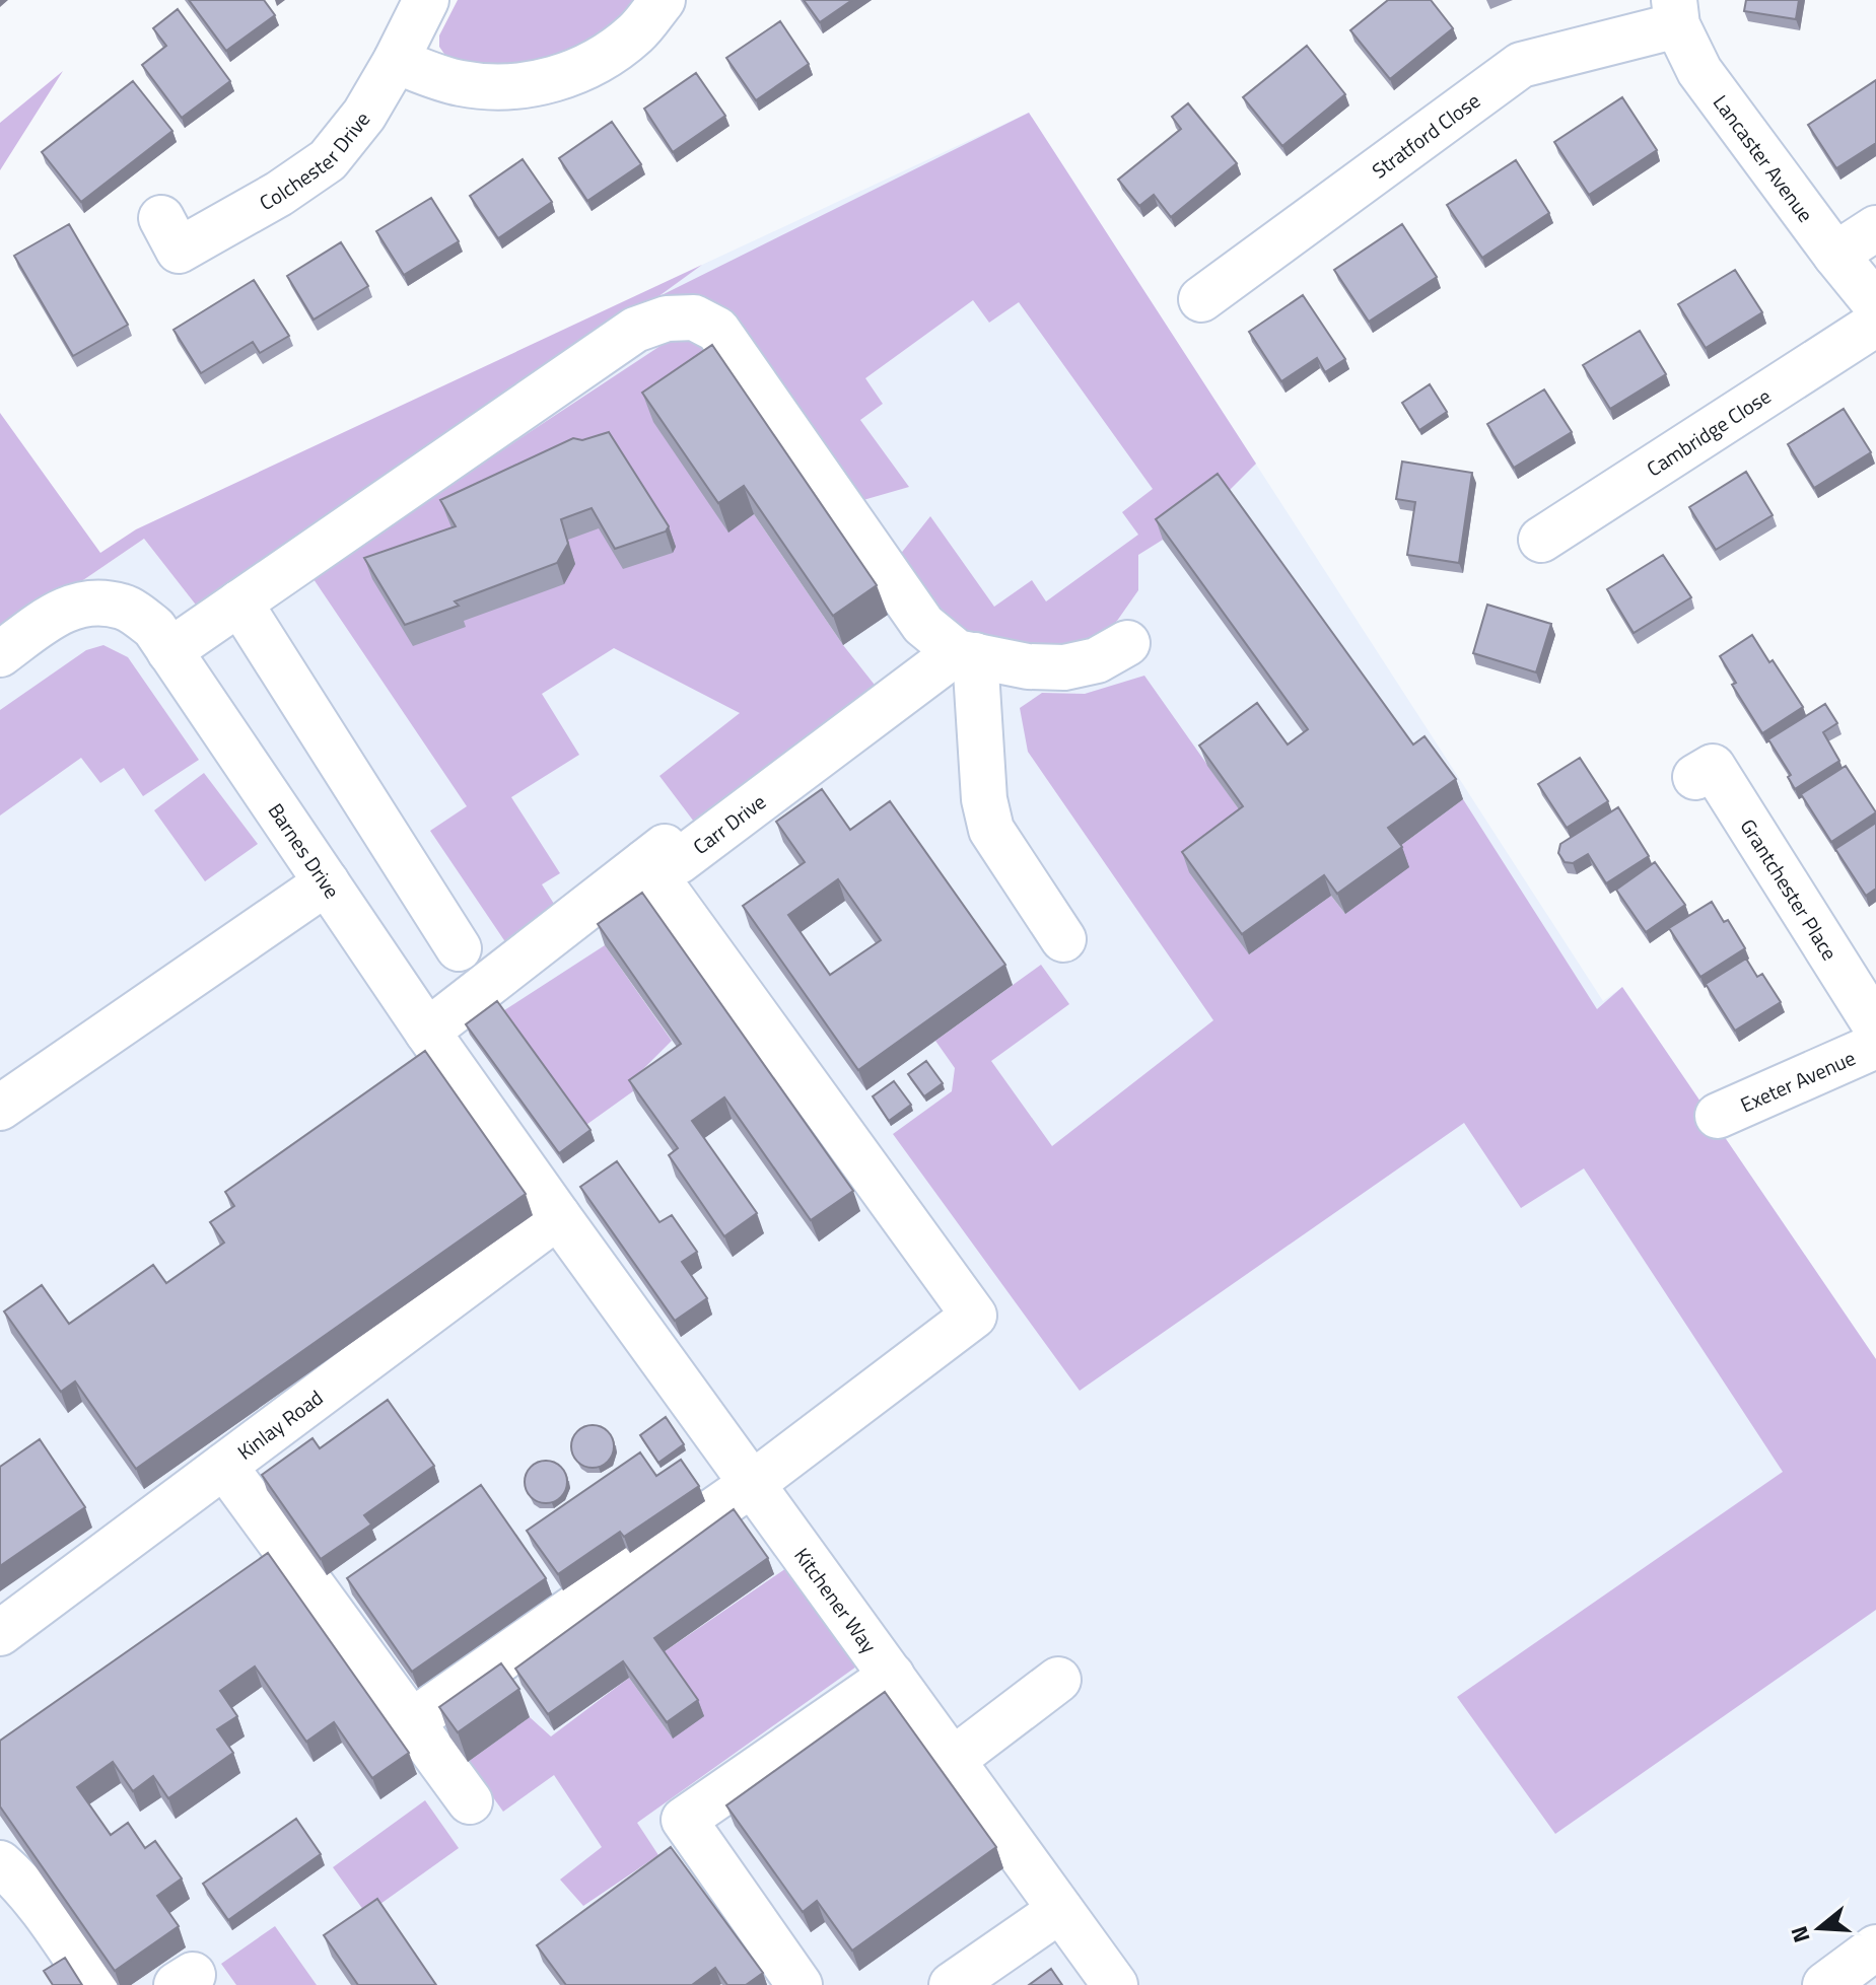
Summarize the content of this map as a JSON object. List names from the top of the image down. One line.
{"streets":{"street":["Stratford Close","Colchester Drive","Lancaster Avenue","Cambridge Close","Carr Drive","Barnes Drive","Grantchester Place","Exeter Avenue","Kinlay Road","Kitchener Way"]},"crossings":[["Stratford Close","Lancaster Avenue"],["Barnes Drive","Kinlay Road"],["Barnes Drive","Kitchener Way"],["Kinlay Road","Kitchener Way"]],"north":"left"}
